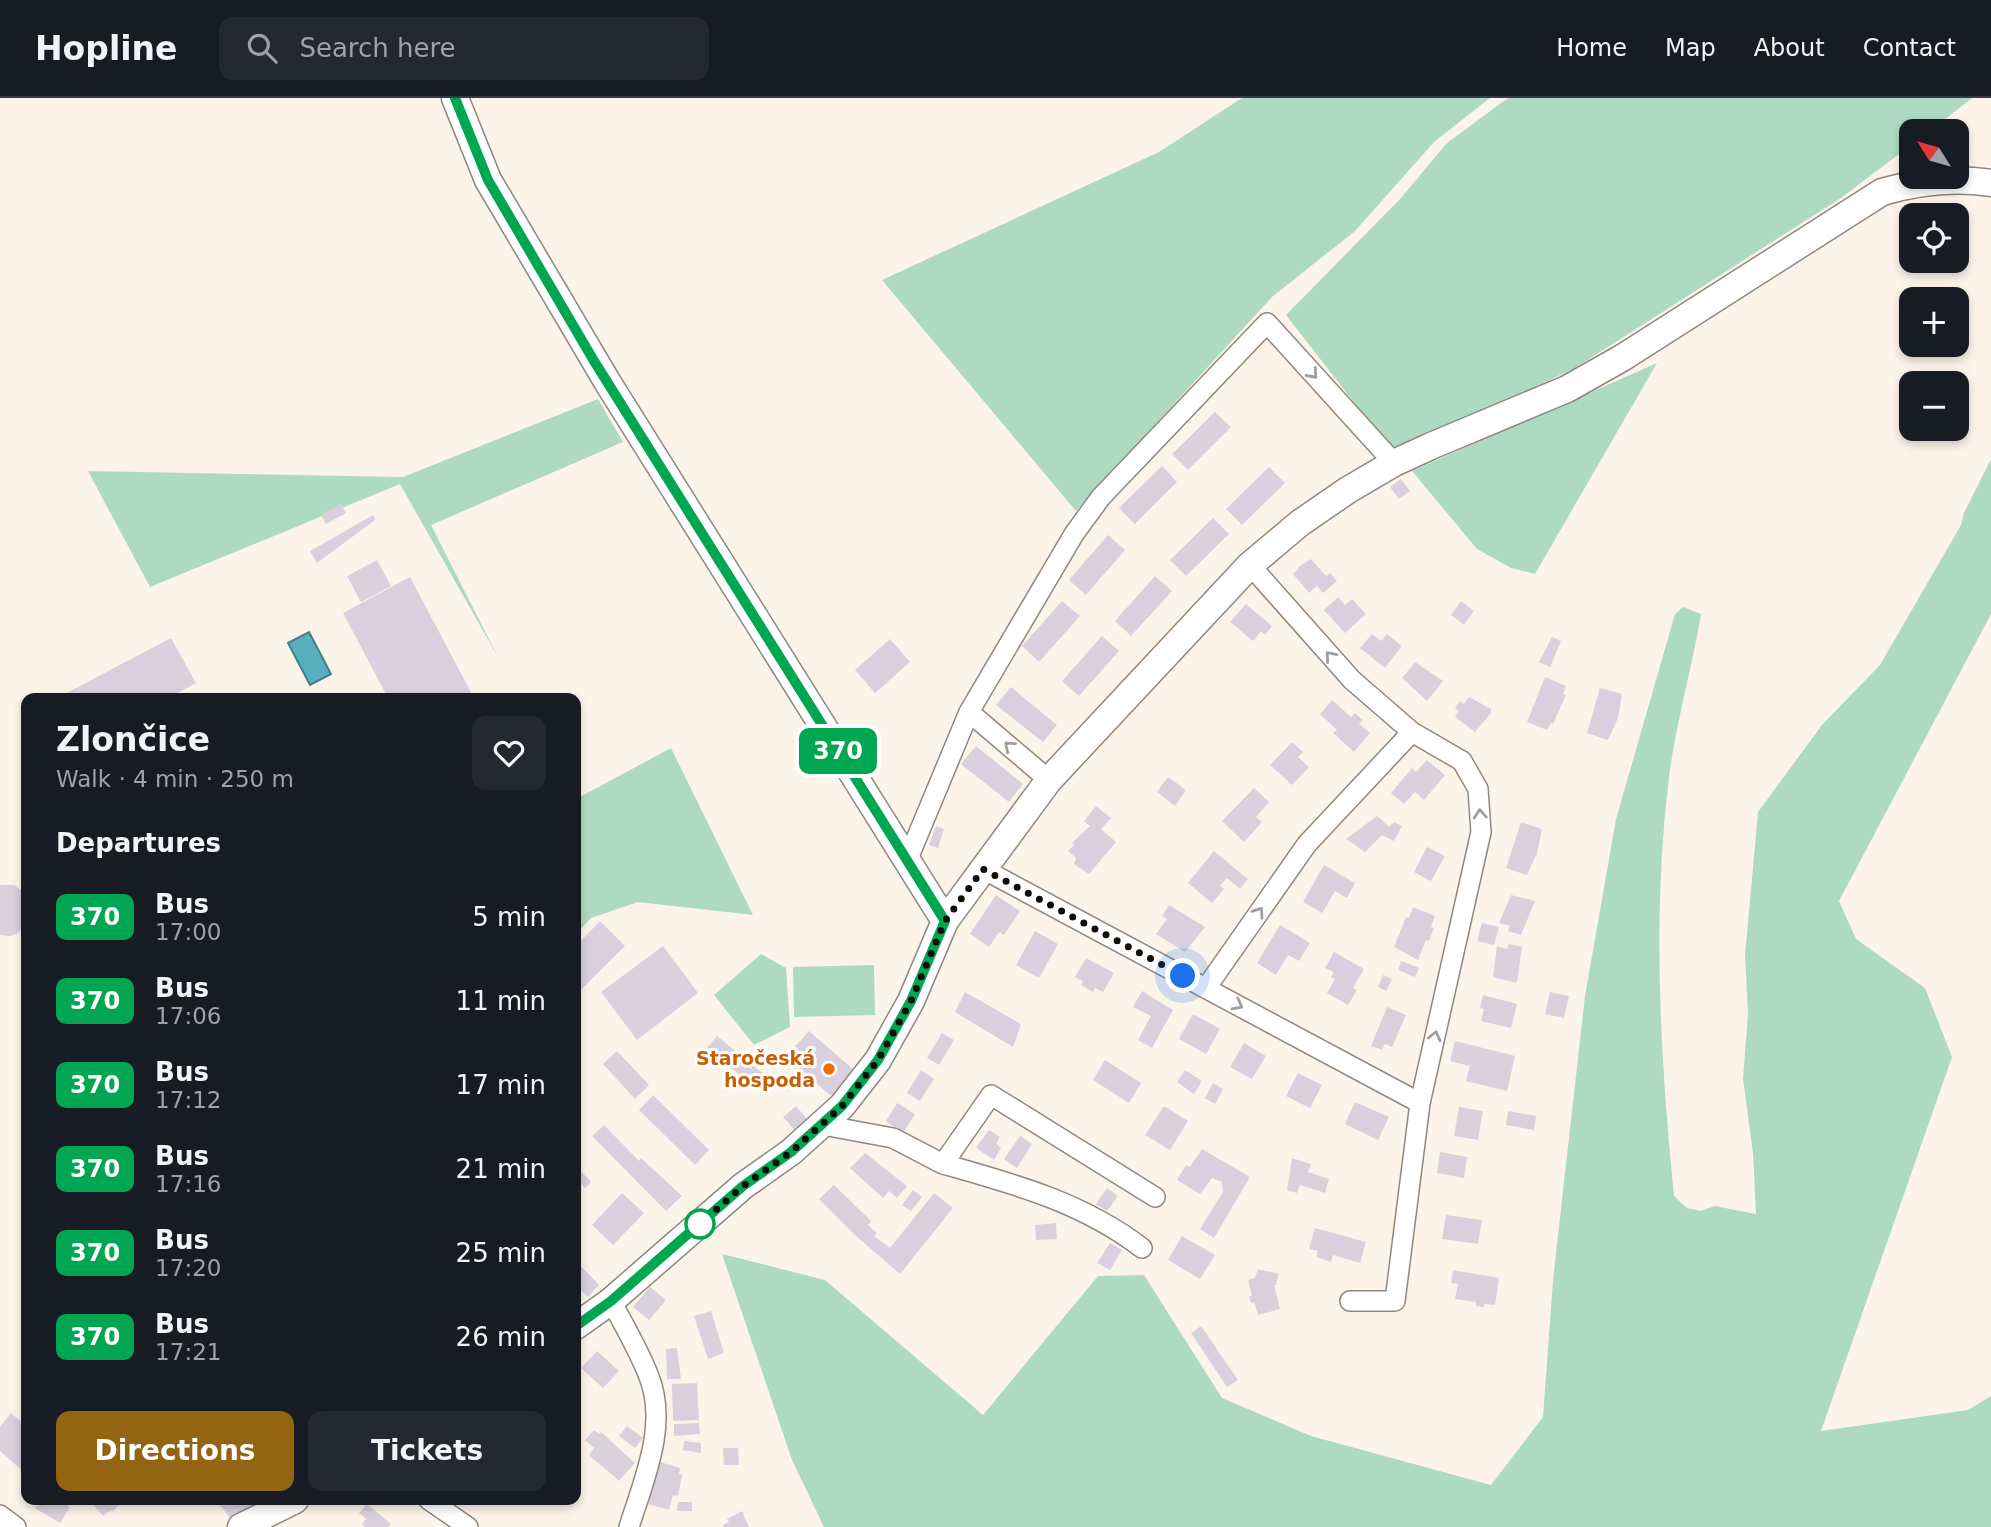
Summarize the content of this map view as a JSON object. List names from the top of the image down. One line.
{"places":["Staročeská hospoda"],"lines":["bus line 370"],"north":"top left","page":{"header":"Hopline","search":"Search here","nav":["Home","Map","About","Contact"],"on_map":"370","map_buttons":["+","−"],"heading":[["Zlončice","Walk · 4 min · 250 m"],"Departures"],"list":[{"mark":"370","name":"Bus","note":"17:00","value":"5 min"},{"mark":"370","name":"Bus","note":"17:06","value":"11 min"},{"mark":"370","name":"Bus","note":"17:12","value":"17 min"},{"mark":"370","name":"Bus","note":"17:16","value":"21 min"},{"mark":"370","name":"Bus","note":"17:20","value":"25 min"},{"mark":"370","name":"Bus","note":"17:21","value":"26 min"}],"buttons":["Directions","Tickets"]}}
